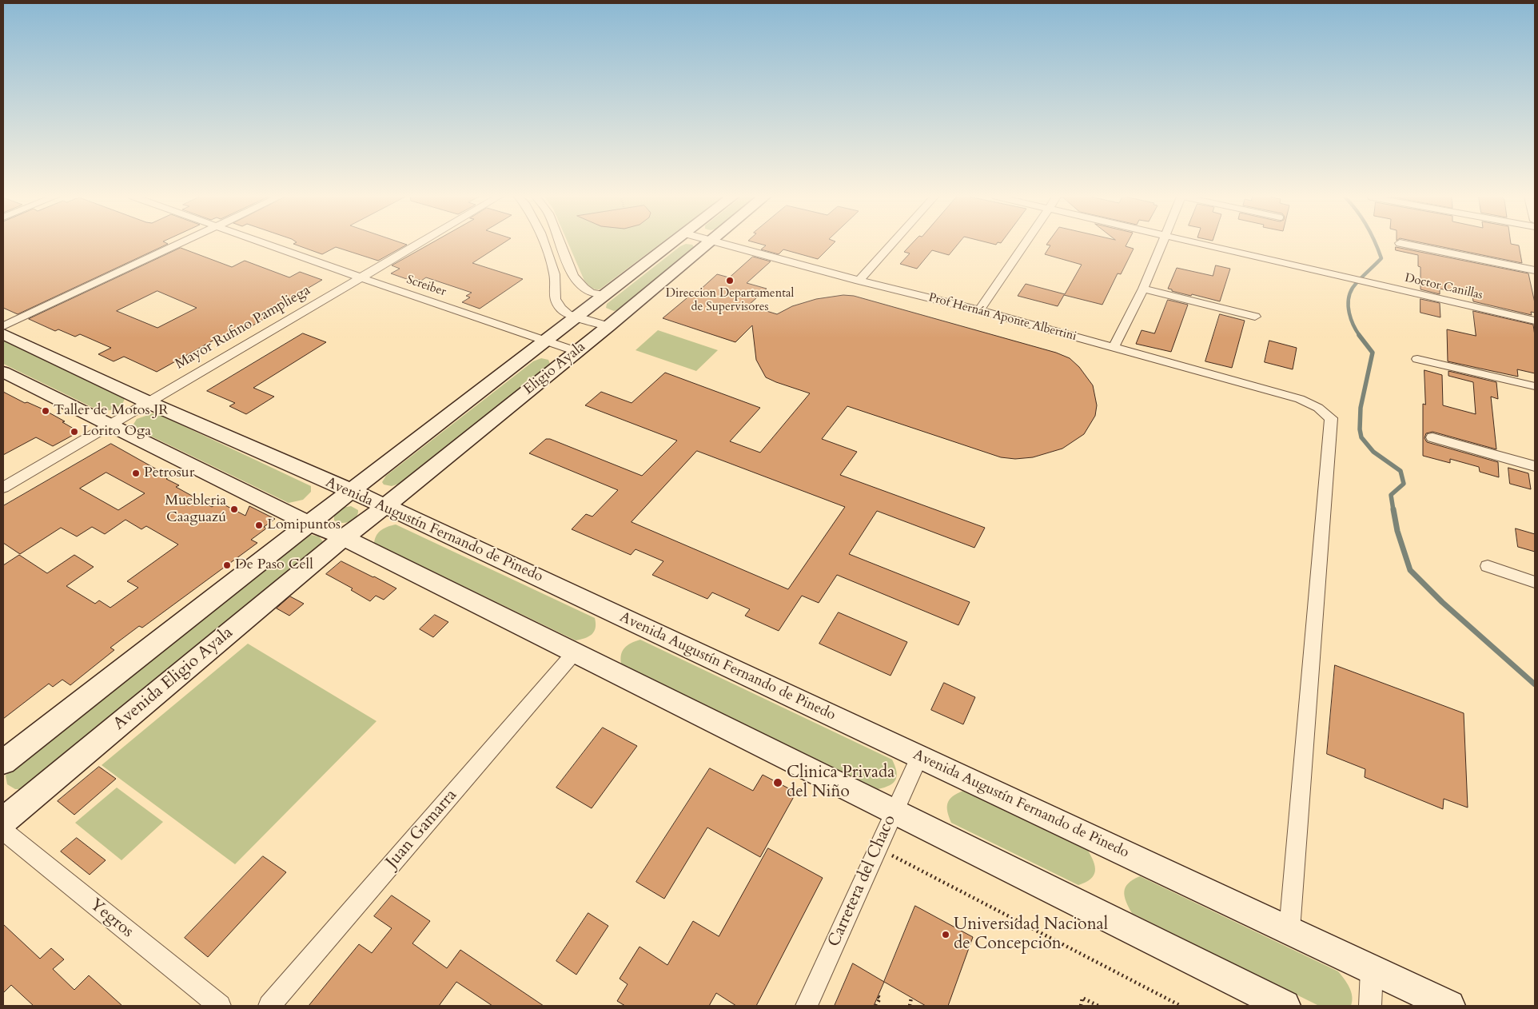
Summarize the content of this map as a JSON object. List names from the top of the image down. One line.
{"streets":{"street":["Screiber","Doctor Canillas","Prof Hernán Aponte Albertini","Mayor Rufino Pampliega","Eligio Ayala","Avenida Augustín Fernando de Pinedo","Avenida Eligio Ayala","Juan Gamarra","Carretera del Chaco","Yegros"]},"crossings":[["Screiber","Mayor Rufino Pampliega"],["Screiber","Eligio Ayala"],["Prof Hernán Aponte Albertini","Avenida Augustín Fernando de Pinedo"],["Mayor Rufino Pampliega","Avenida Augustín Fernando de Pinedo"],["Eligio Ayala","Avenida Augustín Fernando de Pinedo"],["Eligio Ayala","Avenida Eligio Ayala"],["Avenida Augustín Fernando de Pinedo","Carretera del Chaco"]],"places":["Direccion Departamental de Supervisores","Taller de Motos JR","Lorito Oga","Petrosur","Muebleria Caaguazú","Lomipuntos","De Paso Cell","Clinica Privada del Niño","Universidad Nacional de Concepcion"]}
